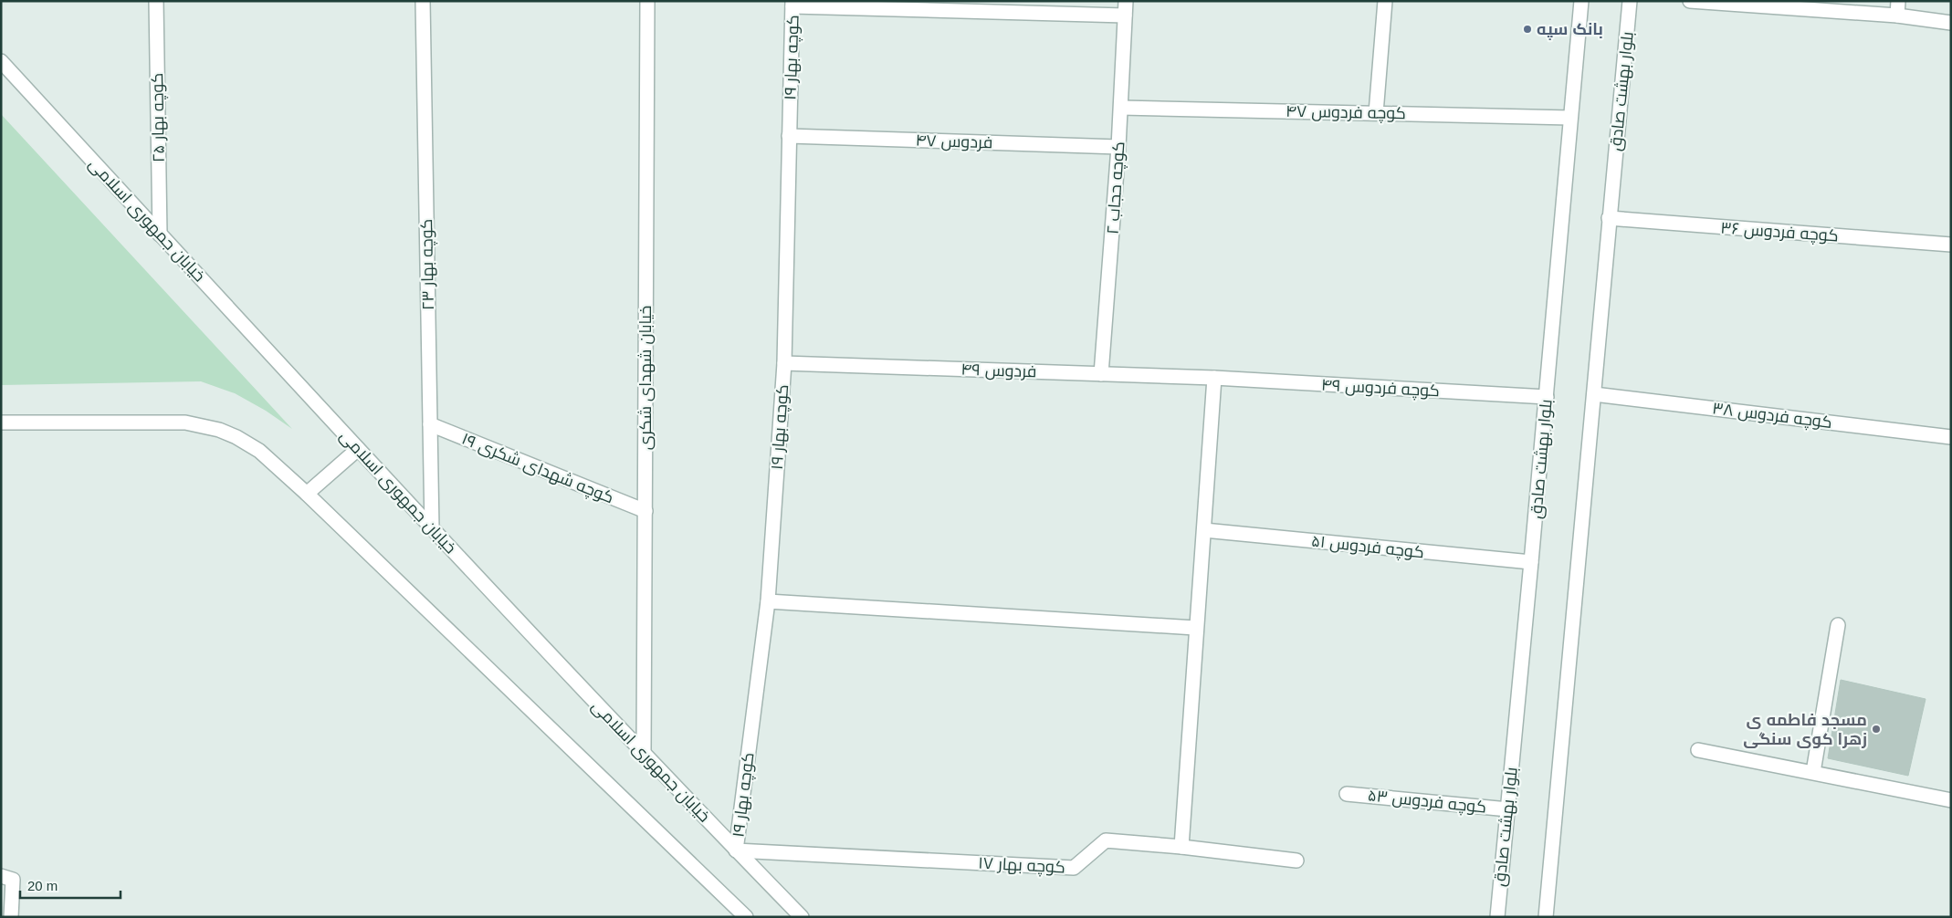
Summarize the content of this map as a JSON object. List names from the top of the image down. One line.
{"streets":{"street":["کوچه بهار ۱۹","بلوار بهشت صادق","کوچه فردوس ۴۷","کوچه بهار ۲۵","فردوس ۴۷","کوچه حجاب ۲","خیابان جمهوری اسلامی","کوچه فردوس ۳۶","کوچه بهار ۲۳","فردوس ۴۹","خیابان شهدای شکری","کوچه فردوس ۴۹","کوچه فردوس ۳۸","کوچه شهدای شکری ۱۹","کوچه فردوس ۵۱","کوچه فردوس ۵۳","کوچه بهار ۱۷"]},"crossings":[["کوچه بهار ۱۹","فردوس ۴۷"],["کوچه بهار ۱۹","خیابان جمهوری اسلامی"],["کوچه بهار ۱۹","فردوس ۴۹"],["کوچه بهار ۱۹","کوچه بهار ۱۷"],["بلوار بهشت صادق","کوچه فردوس ۴۷"],["بلوار بهشت صادق","کوچه فردوس ۳۶"],["بلوار بهشت صادق","کوچه فردوس ۴۹"],["بلوار بهشت صادق","کوچه فردوس ۳۸"],["بلوار بهشت صادق","کوچه فردوس ۵۱"],["بلوار بهشت صادق","کوچه فردوس ۵۳"],["کوچه فردوس ۴۷","کوچه حجاب ۲"],["کوچه بهار ۲۵","خیابان جمهوری اسلامی"],["فردوس ۴۷","کوچه حجاب ۲"],["کوچه حجاب ۲","فردوس ۴۹"],["خیابان جمهوری اسلامی","کوچه بهار ۲۳"],["خیابان جمهوری اسلامی","خیابان شهدای شکری"],["خیابان جمهوری اسلامی","کوچه بهار ۱۷"],["کوچه بهار ۲۳","کوچه شهدای شکری ۱۹"],["فردوس ۴۹","کوچه فردوس ۴۹"],["خیابان شهدای شکری","کوچه شهدای شکری ۱۹"]],"places":["بانک سپه","مسجد فاطمه ی زهرا کوی سنگی"],"scale_bar":"20 m"}
